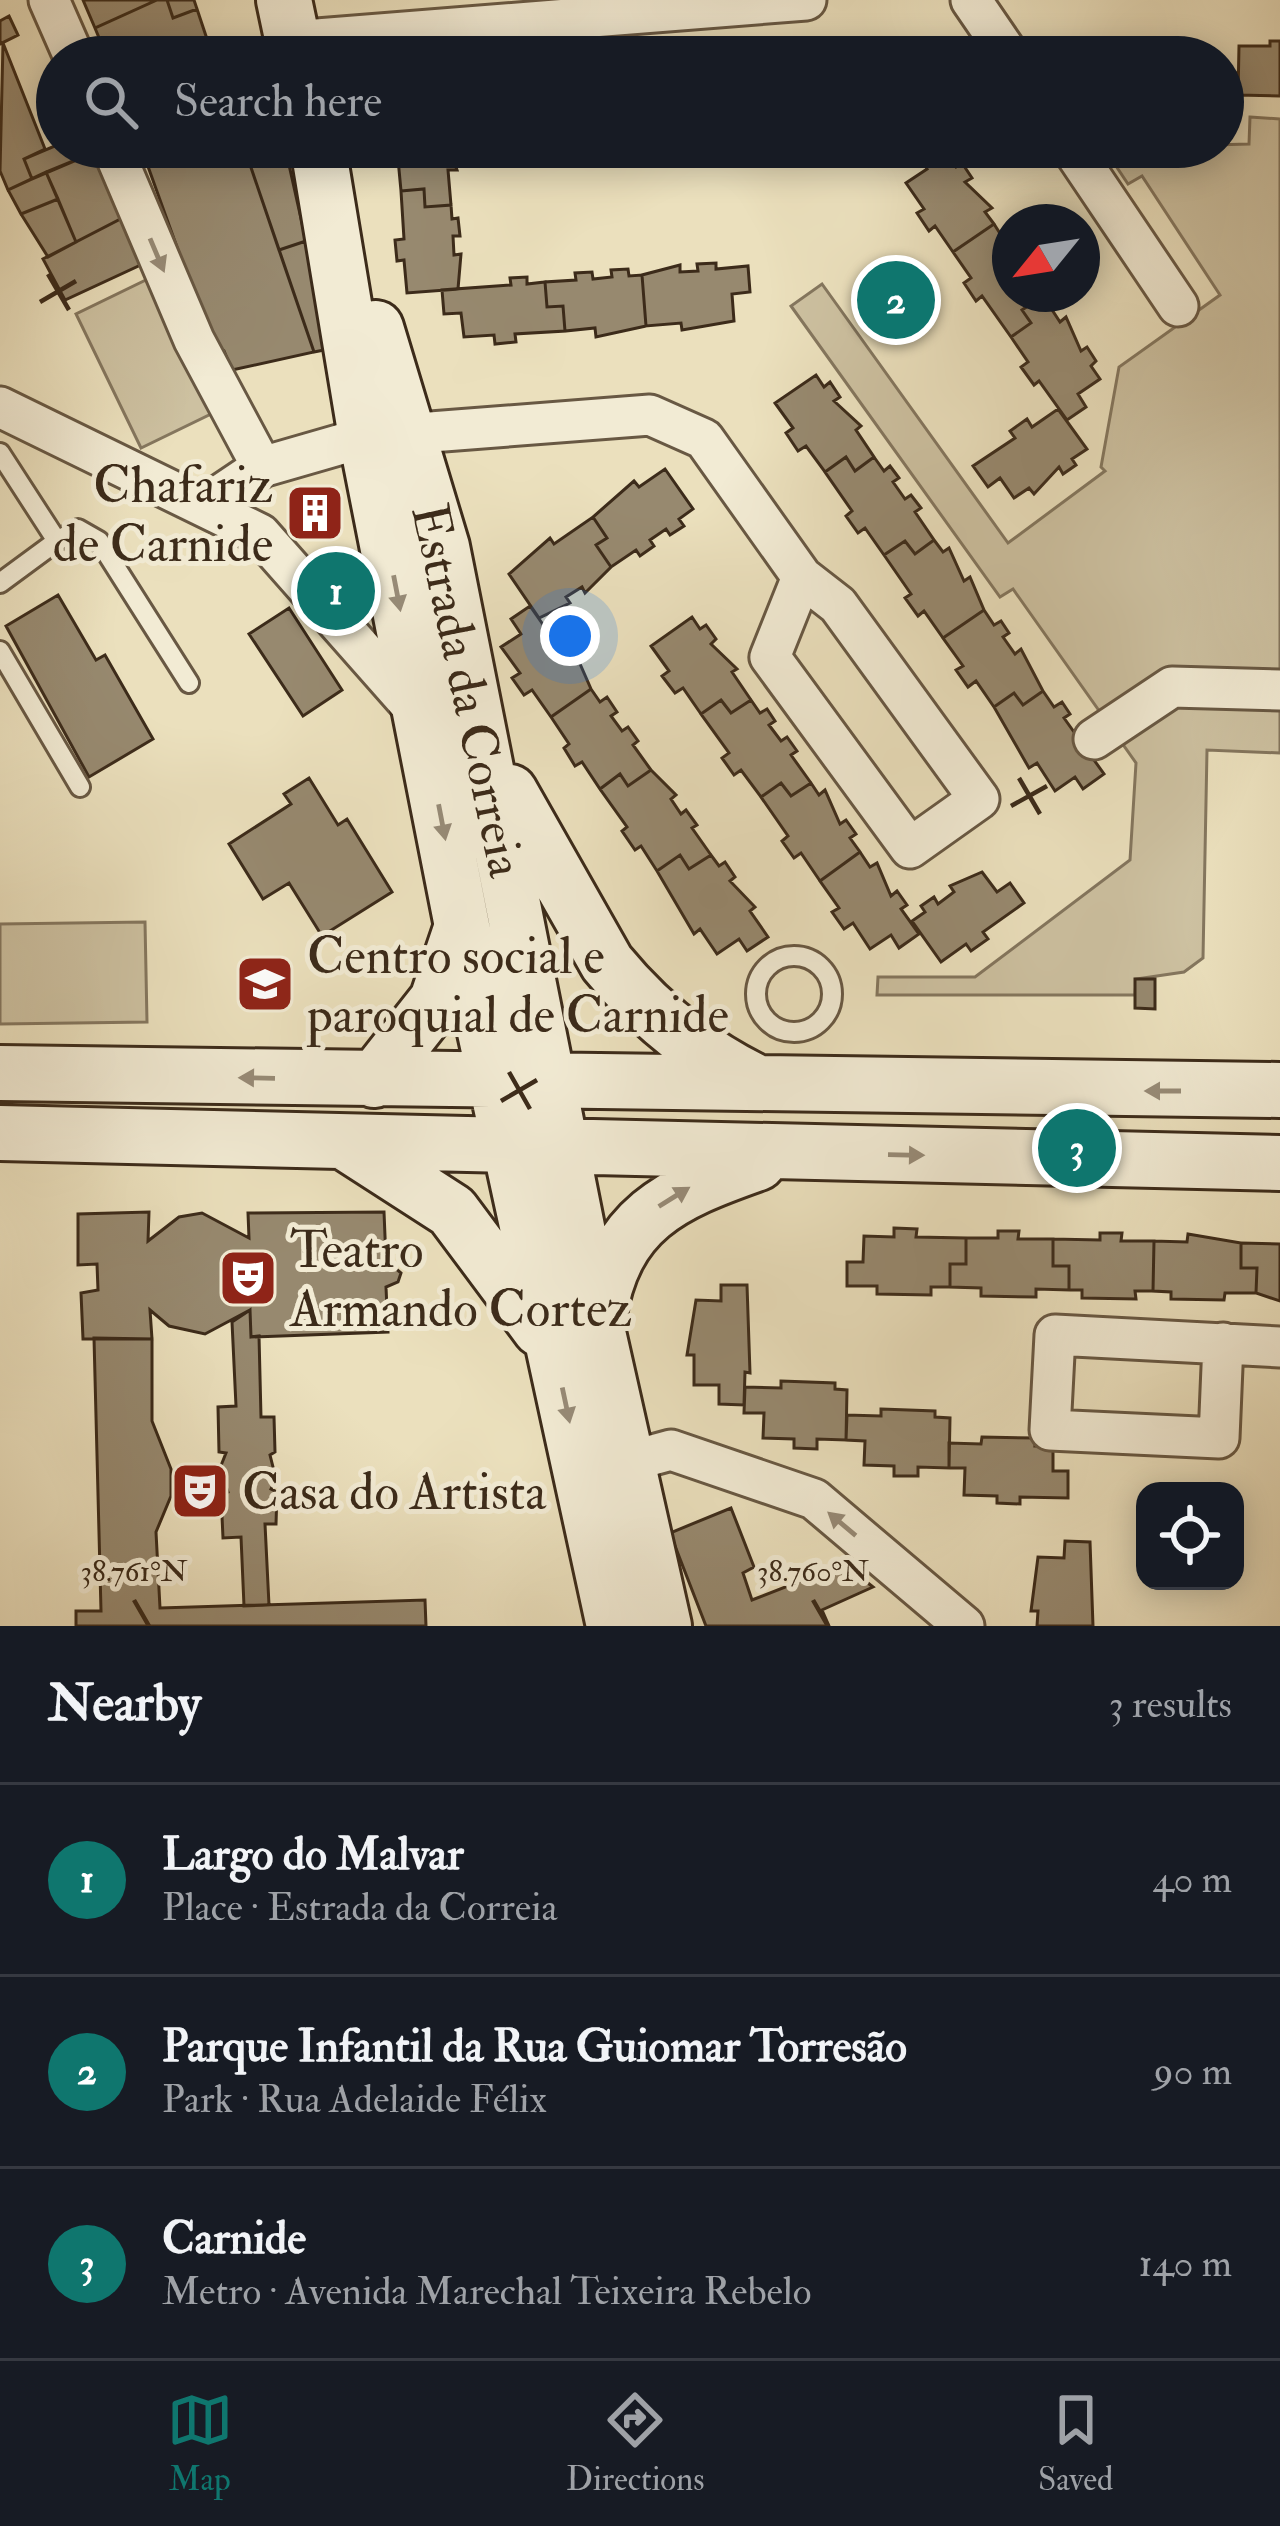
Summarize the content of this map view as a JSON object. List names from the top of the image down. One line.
{"streets":{"main road":["Estrada da Correia"]},"places":{"building":["Chafariz de Carnide"],"school or university":["Centro social e paroquial de Carnide"],"theatre":["Teatro Armando Cortez","Casa do Artista"]},"north":"bottom left","page":{"search":"Search here","pins":["2","1","3"],"heading":["Nearby","3 results"],"list":[{"mark":"1","name":"Largo do Malvar","note":"Place · Estrada da Correia","value":"40 m"},{"mark":"2","name":"Parque Infantil da Rua Guiomar Torresão","note":"Park · Rua Adelaide Félix","value":"90 m"},{"mark":"3","name":"Carnide","note":"Metro · Avenida Marechal Teixeira Rebelo","value":"140 m"}],"nav":["Map","Directions","Saved"]},"coordinates":["38.761°N","38.760°N"]}
